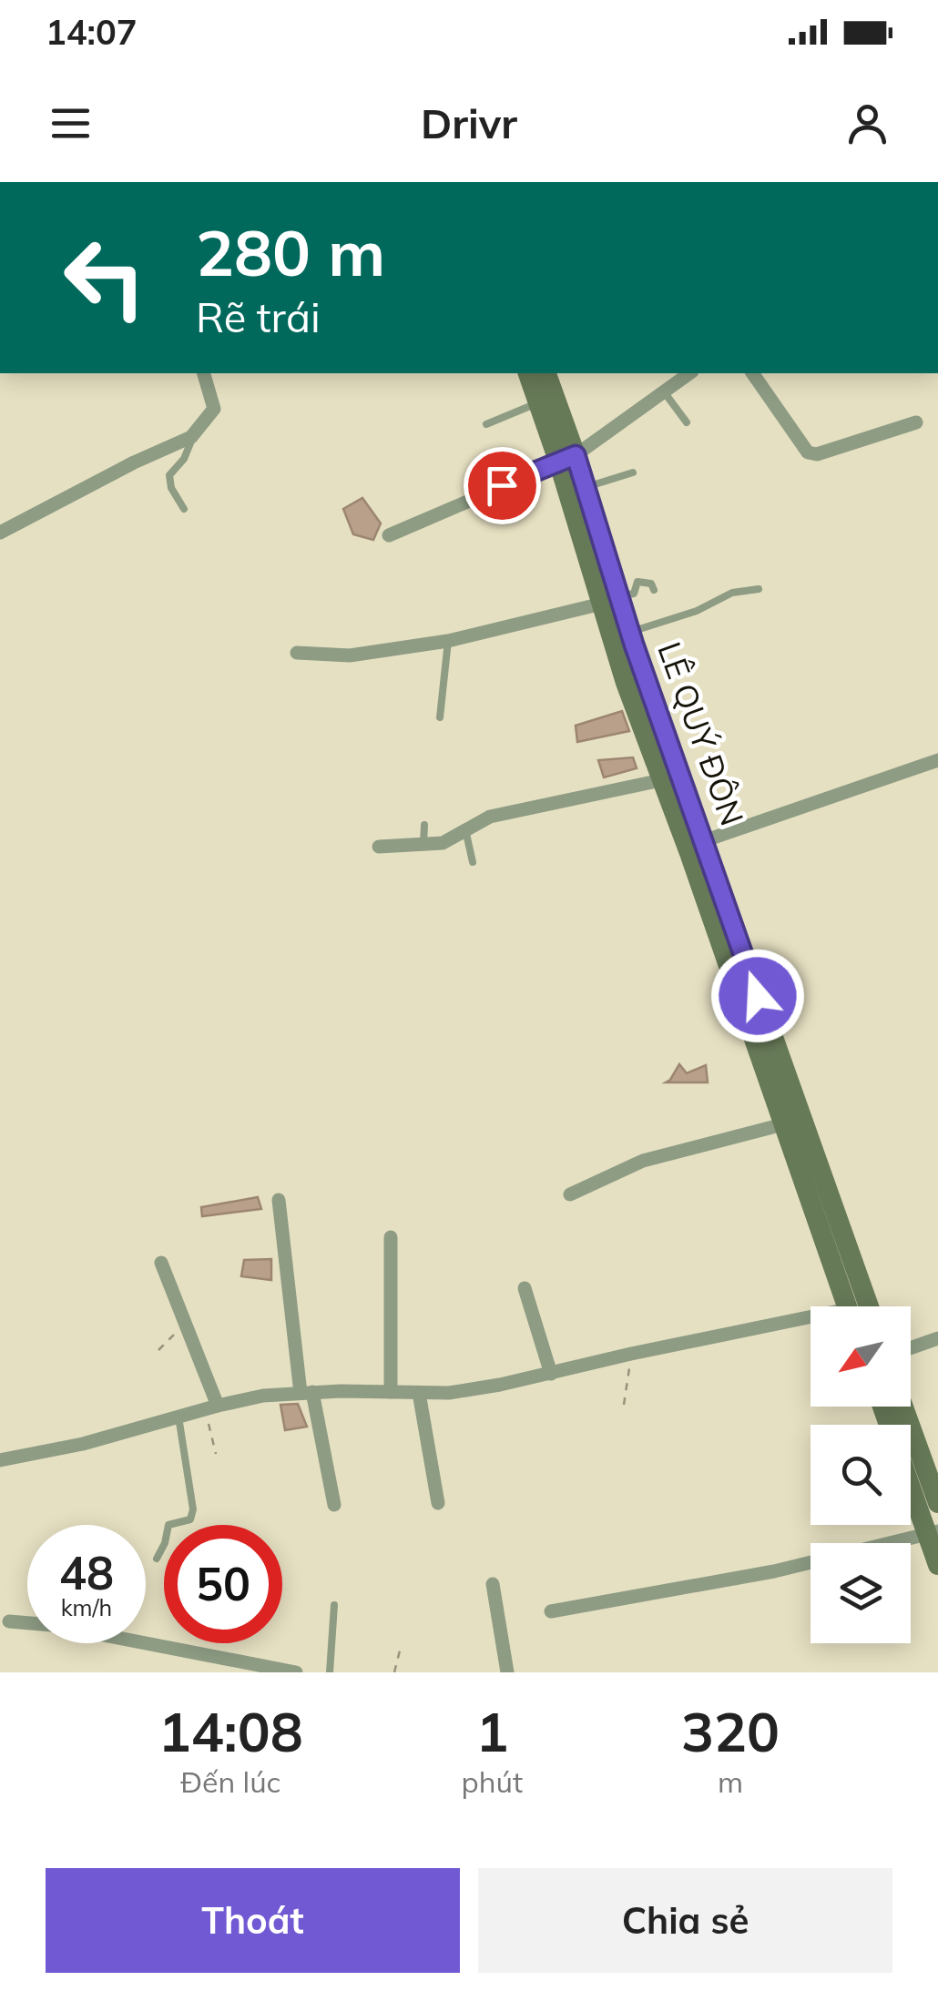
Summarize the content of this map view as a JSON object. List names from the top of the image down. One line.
{"streets":{"main road":["LÊ QUÝ ĐÔN"]},"north":"bottom left","page":{"status":"14:07","header":"Drivr","turn":["280 m","Rẽ trái"],"speed":"48 km/h","limit":"50","eta":["14:08","Đến lúc","1","phút","320","m"],"buttons":["Thoát","Chia sẻ"]}}
